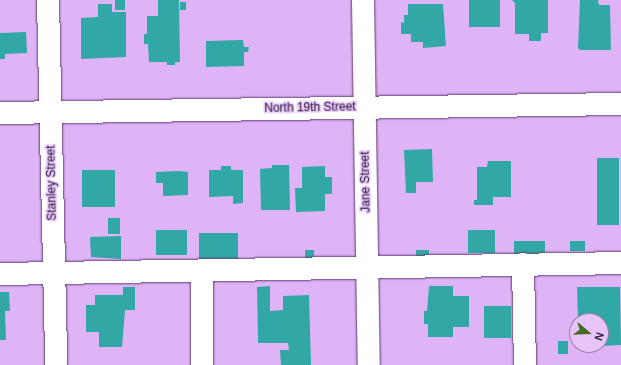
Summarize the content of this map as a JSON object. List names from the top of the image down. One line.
{"streets":{"street":["North 19th Street","Jane Street","Stanley Street"]},"crossings":[["North 19th Street","Jane Street"],["North 19th Street","Stanley Street"]],"north":"right"}
